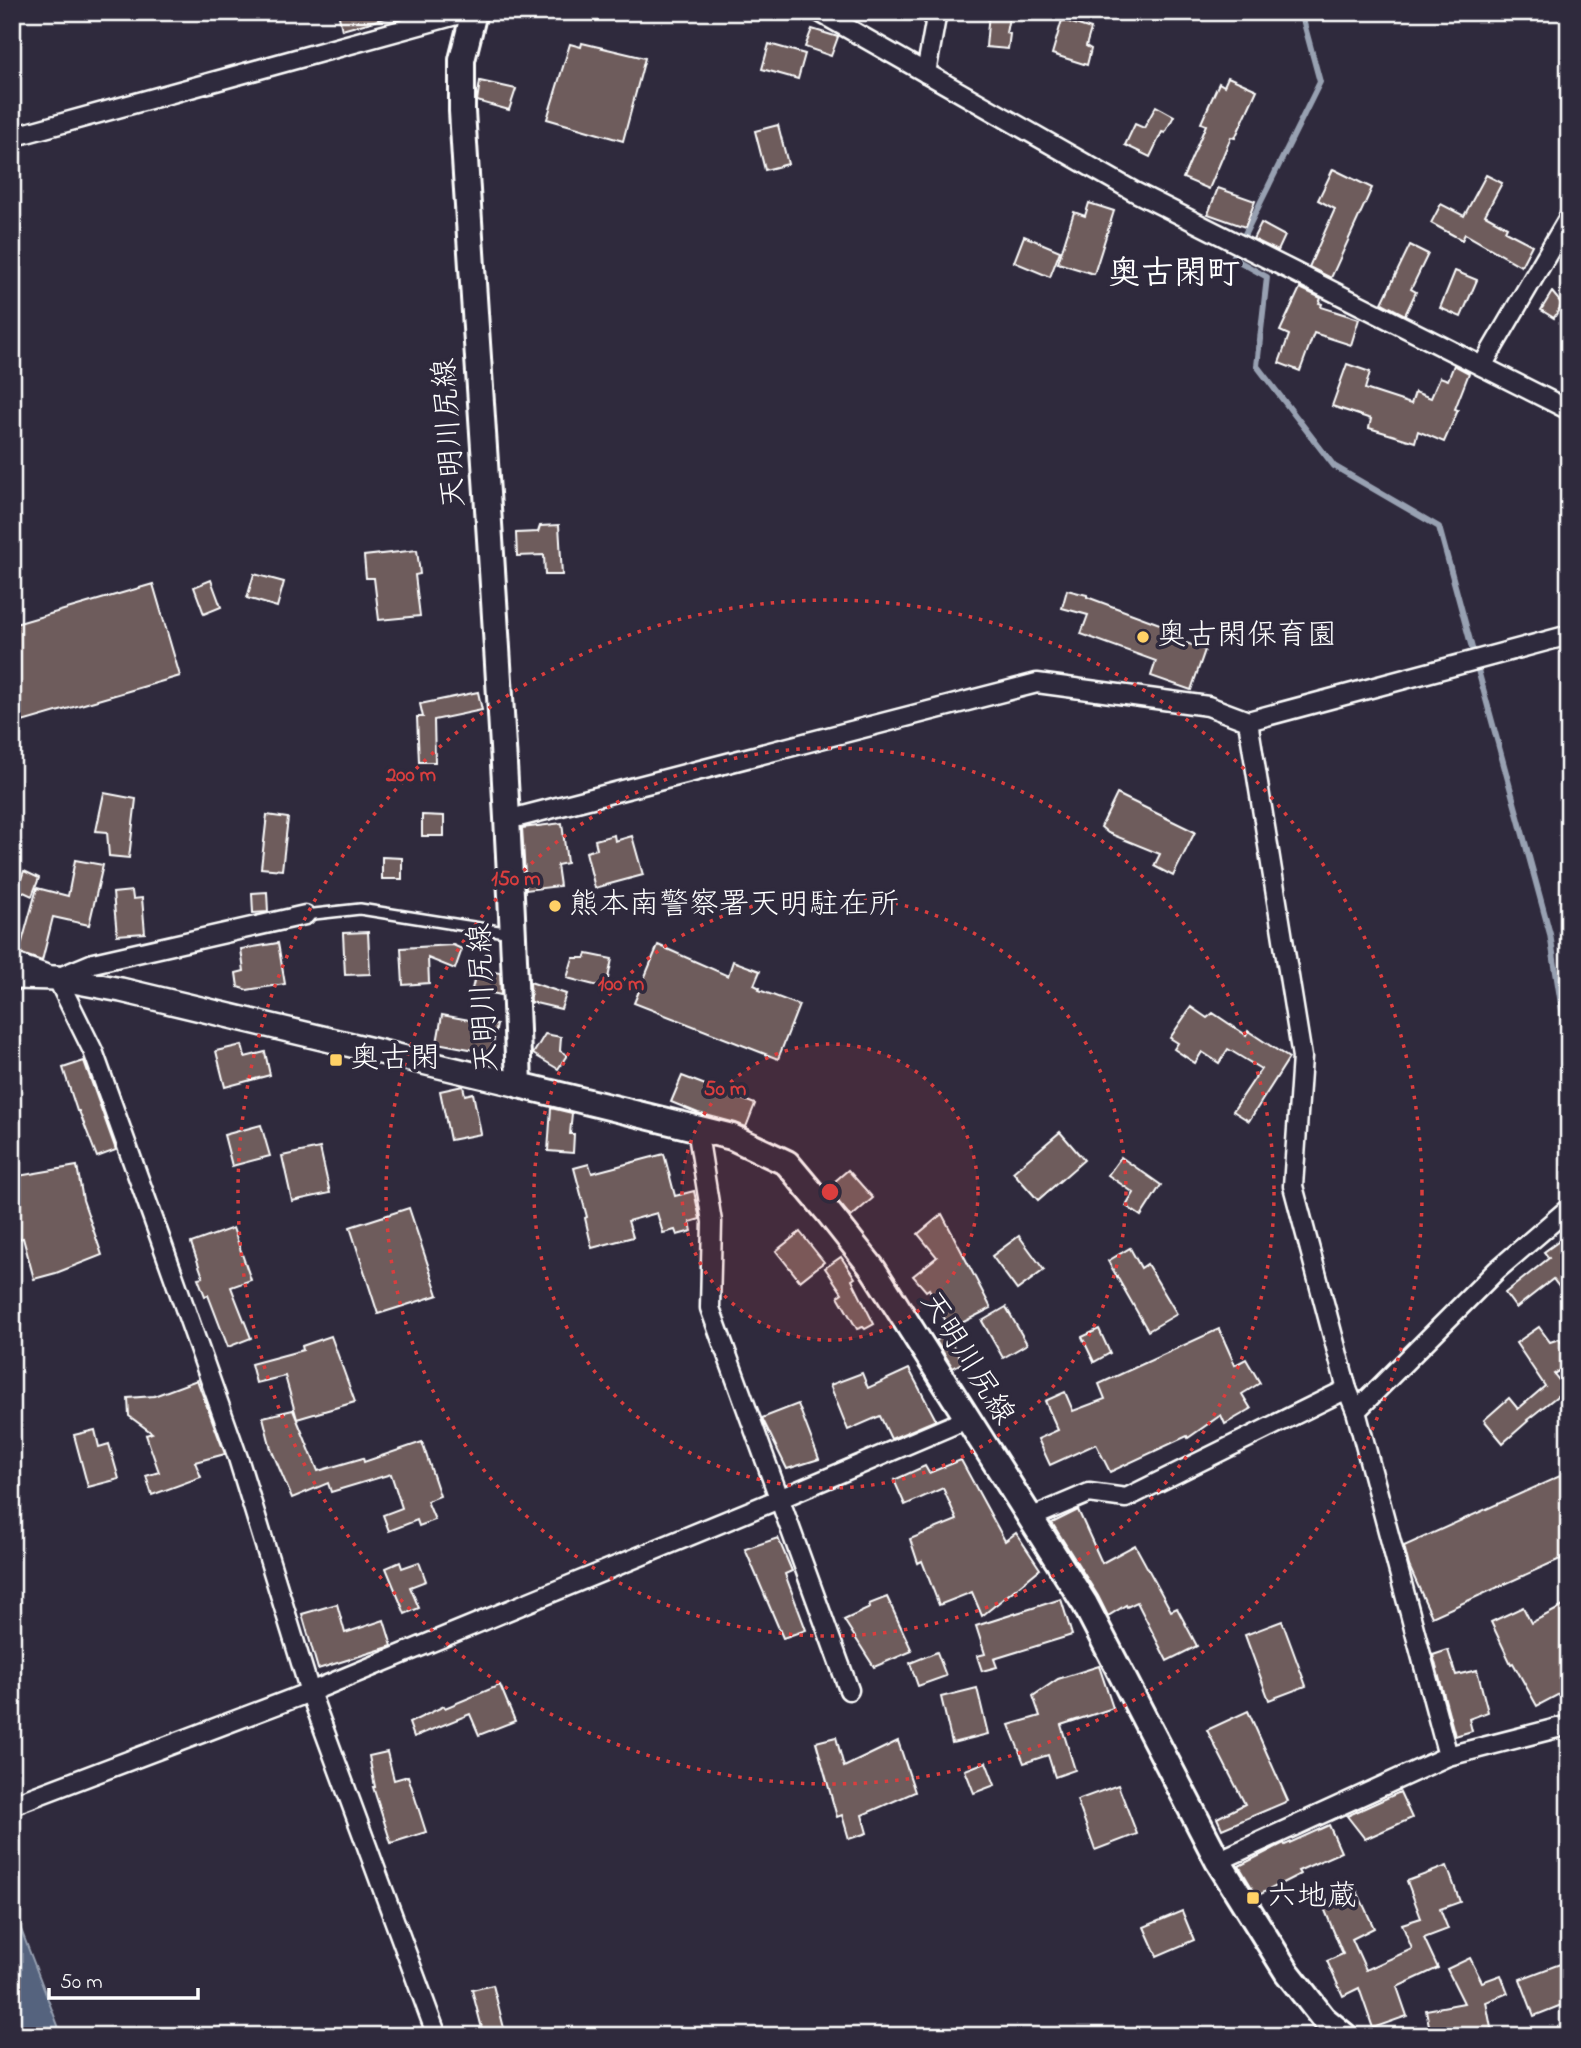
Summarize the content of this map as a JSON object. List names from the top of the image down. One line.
{"streets":{"main road":["天明川尻線"]},"districts":["奥古閑町"],"places":{"other":["奥古閑保育園","熊本南警察署天明駐在所"],"transit":["奥古閑","六地蔵"]},"scale_bar":"50 m","rings":["200 m","150 m","100 m","50 m"]}
